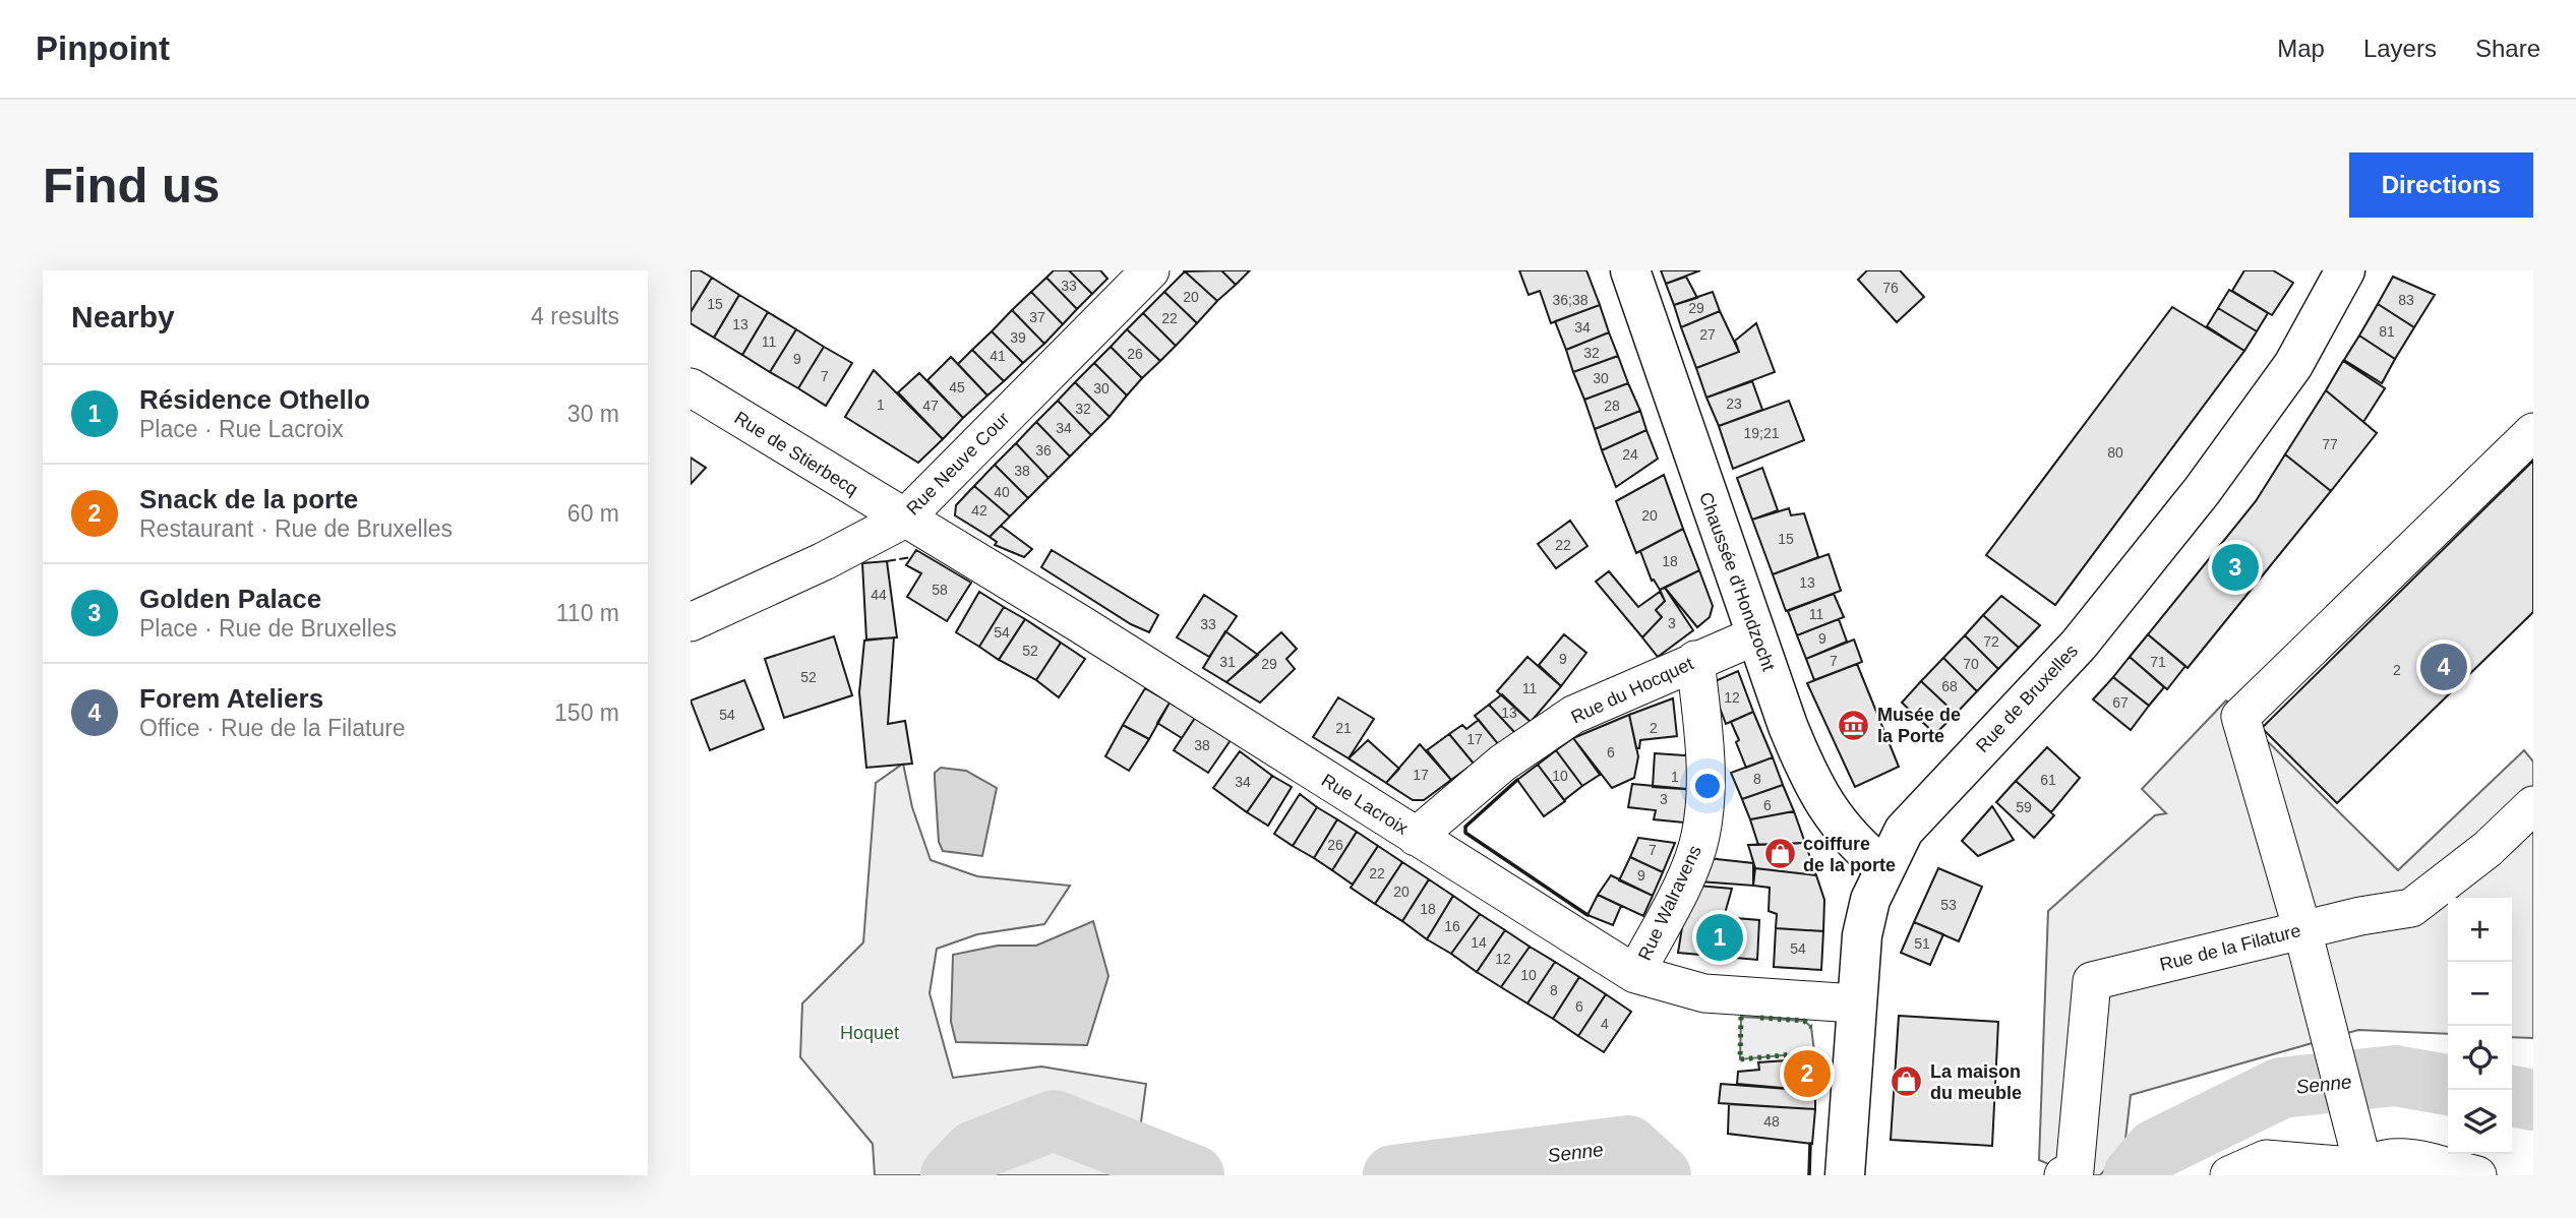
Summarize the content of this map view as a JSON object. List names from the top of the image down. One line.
{"streets":{"main road":["Chaussée d'Hondzocht","Rue de Bruxelles"],"street":["Rue de Stierbecq","Rue Neuve Cour","Rue du Hocquet","Rue Lacroix","Rue Walravens","Rue de la Filature"]},"crossings":[["Rue de Stierbecq","Rue Neuve Cour"],["Rue de Stierbecq","Rue Lacroix"],["Rue Neuve Cour","Rue Lacroix"],["Chaussée d'Hondzocht","Rue du Hocquet"],["Chaussée d'Hondzocht","Rue de Bruxelles"],["Rue du Hocquet","Rue Lacroix"],["Rue du Hocquet","Rue Walravens"],["Rue de Bruxelles","Rue Lacroix"],["Rue Lacroix","Rue Walravens"]],"water":["Senne"],"parks":["Hoquet"],"places":{"museum":["Musée de la Porte"],"shop":["coiffure de la porte","La maison du meuble"]},"house_numbers":["33","76","20","36;38","83","15","29","37","22","13","34","81","27","39","11","32","26","41","9","7","30","45","30","23","1","47","28","32","34","19;21","77","36","80","24","38","40","42","20","15","22","18","13","58","44","11","3","33","54","9","72","52","9","7","31","71","29","70","2","52","68","11","12","67","13","54","21","2","17","38","6","17","10","1","8","61","34","3","6","59","26","7","22","9","20","53","18","16","14","51","54","12","10","8","6","4","48"],"page":{"header":"Pinpoint","nav":["Map","Layers","Share"],"buttons":"Directions","title":"Find us","heading":["Nearby","4 results"],"list":[{"mark":"1","name":"Résidence Othello","note":"Place · Rue Lacroix","value":"30 m"},{"mark":"2","name":"Snack de la porte","note":"Restaurant · Rue de Bruxelles","value":"60 m"},{"mark":"3","name":"Golden Palace","note":"Place · Rue de Bruxelles","value":"110 m"},{"mark":"4","name":"Forem Ateliers","note":"Office · Rue de la Filature","value":"150 m"}],"pins":["3","4","1","2"],"map_buttons":["+","−"]}}
